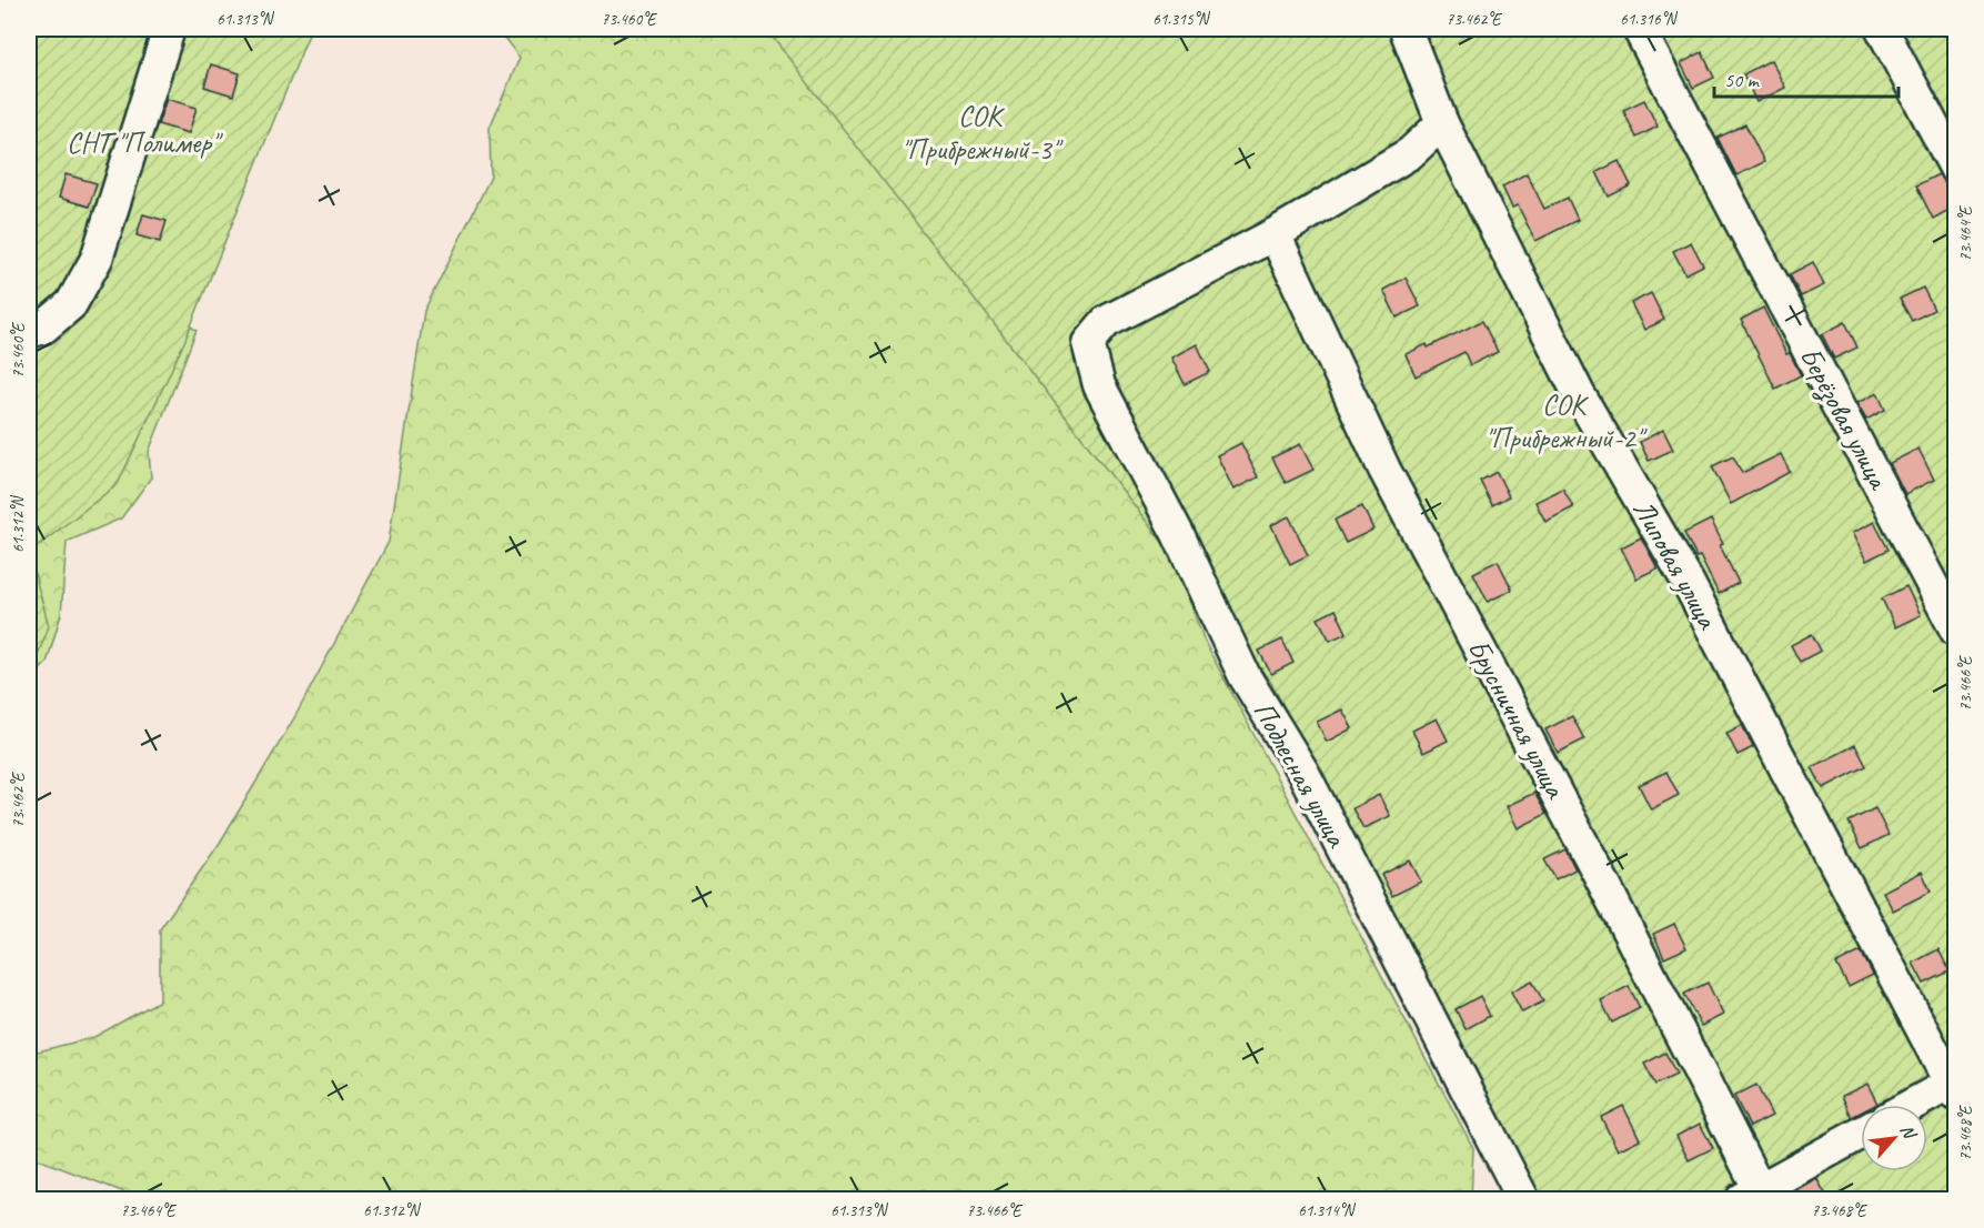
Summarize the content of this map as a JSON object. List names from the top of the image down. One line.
{"streets":{"street":["Берёзовая улица","Липовая улица","Брусничная улица","Подлесная улица"]},"crossings":[["Брусничная улица","Подлесная улица"]],"parks":["СОК \"Прибрежный-3\"","СНТ \"Полимер\"","СОК \"Прибрежный-2\""],"scale_bar":"50 m","north":"top right","coordinates":["61.313°N","73.460°E","61.315°N","73.462°E","61.316°N","73.464°E","61.312°N","73.466°E","73.468°E","61.314°N"]}
